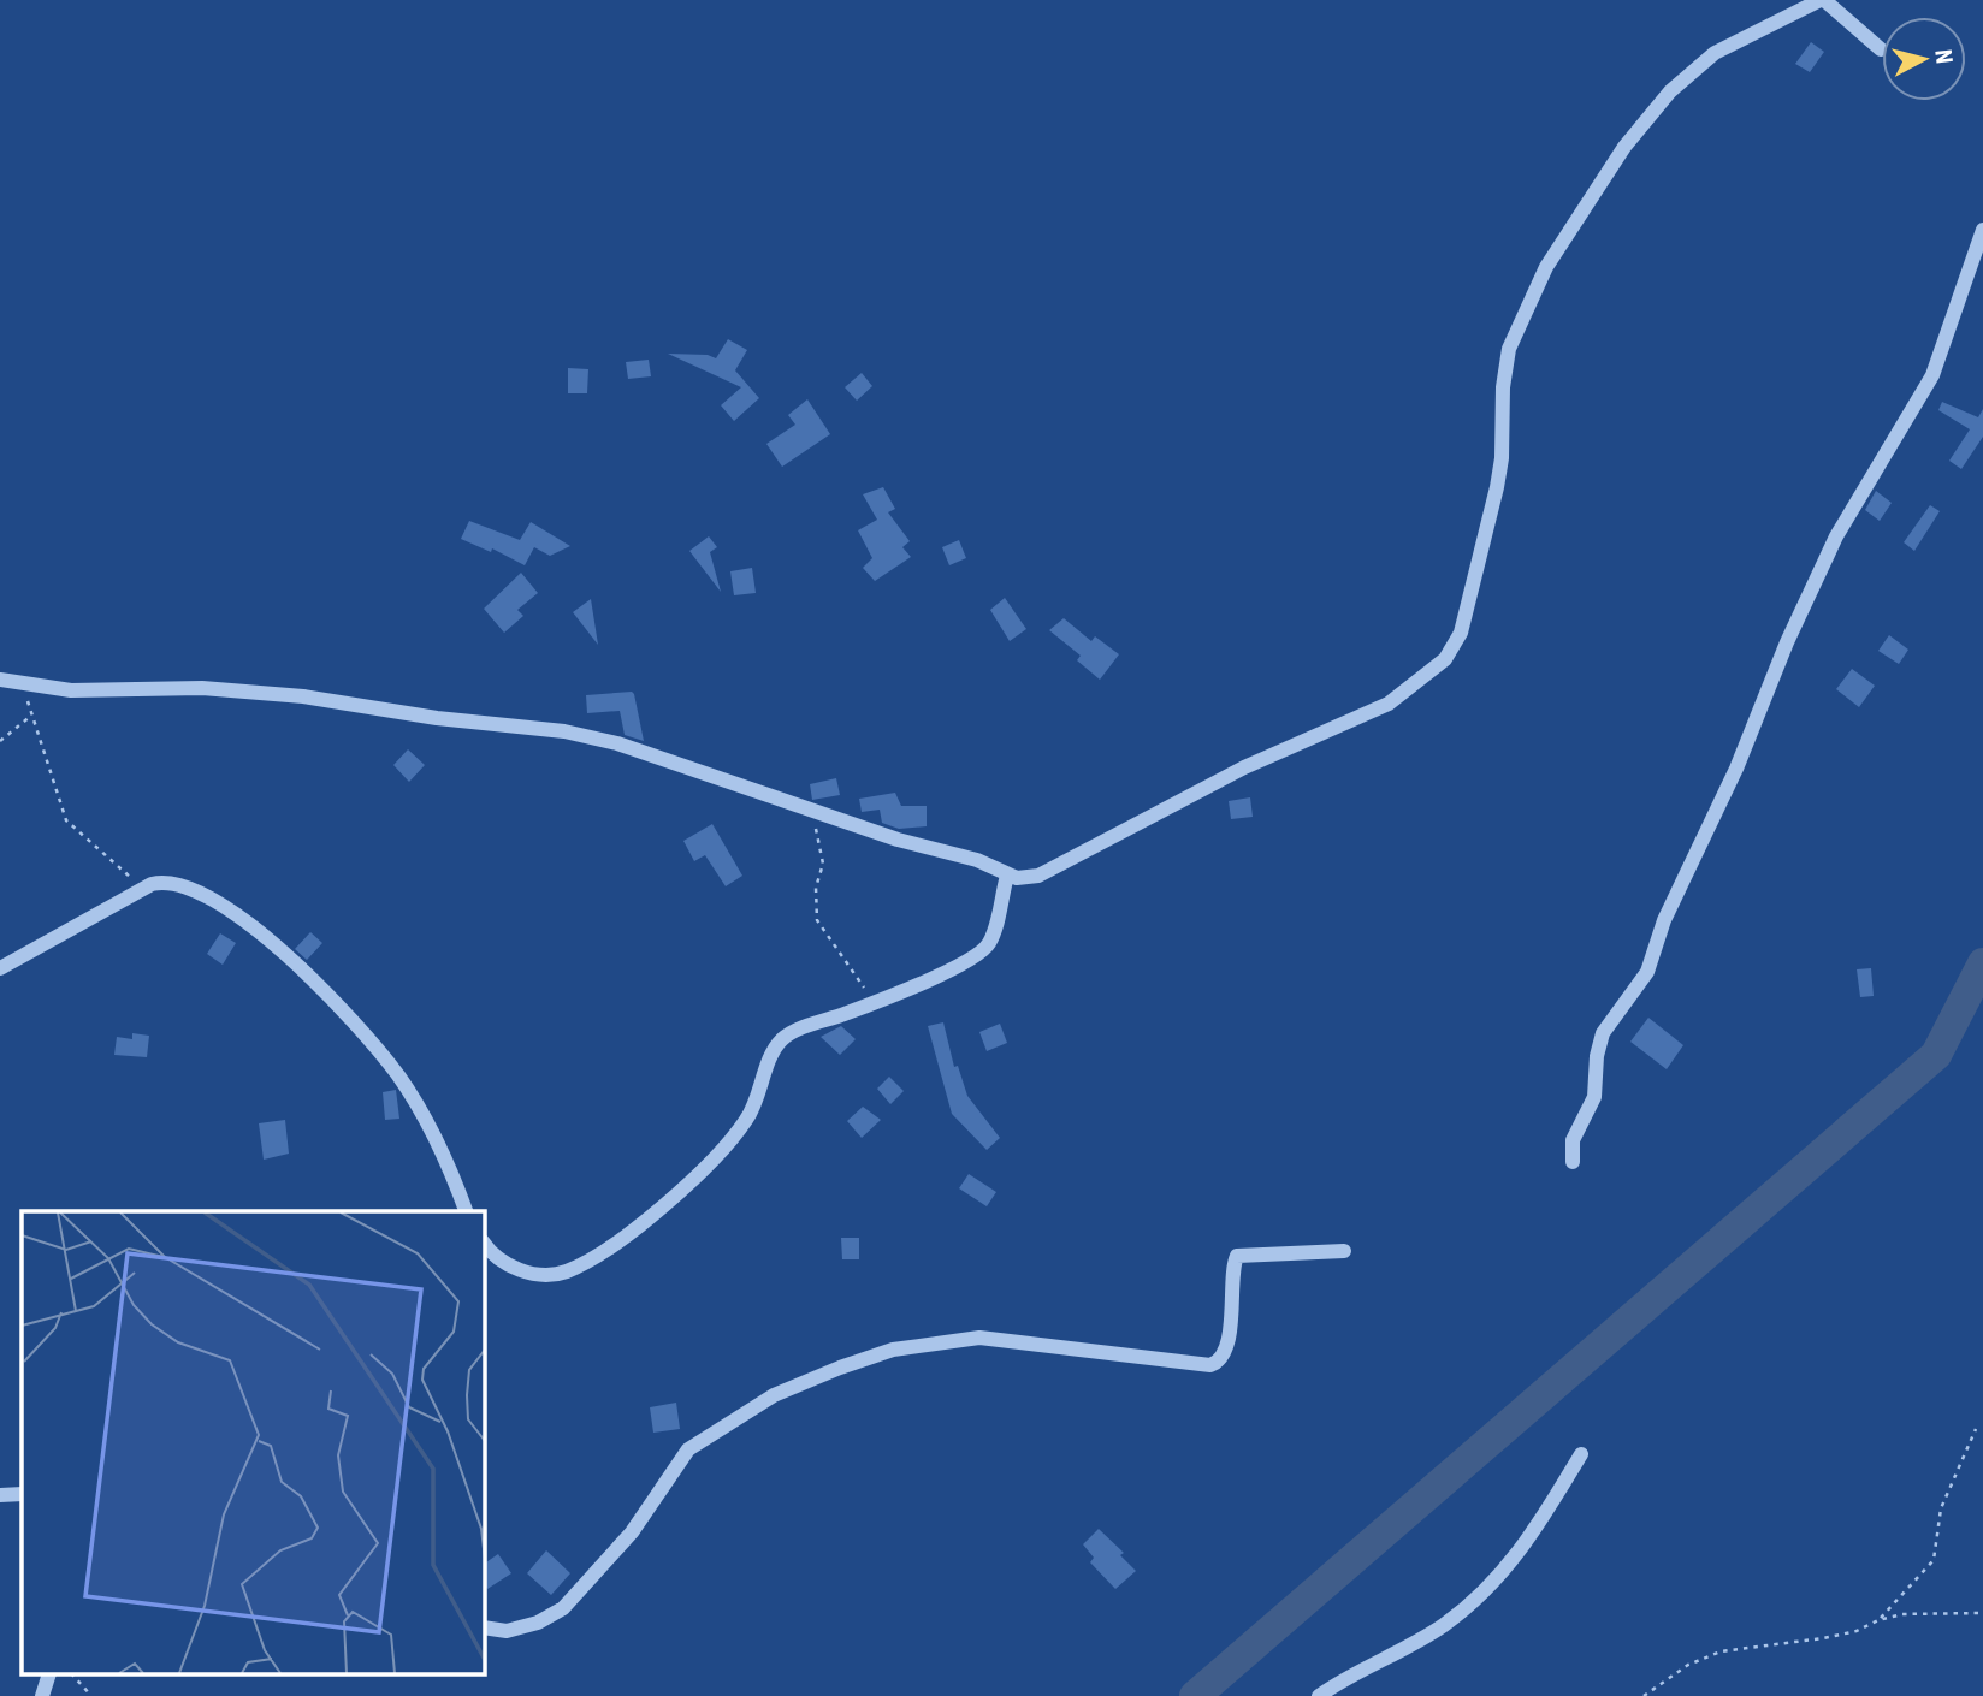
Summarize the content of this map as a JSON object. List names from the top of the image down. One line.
{"north":"right"}
